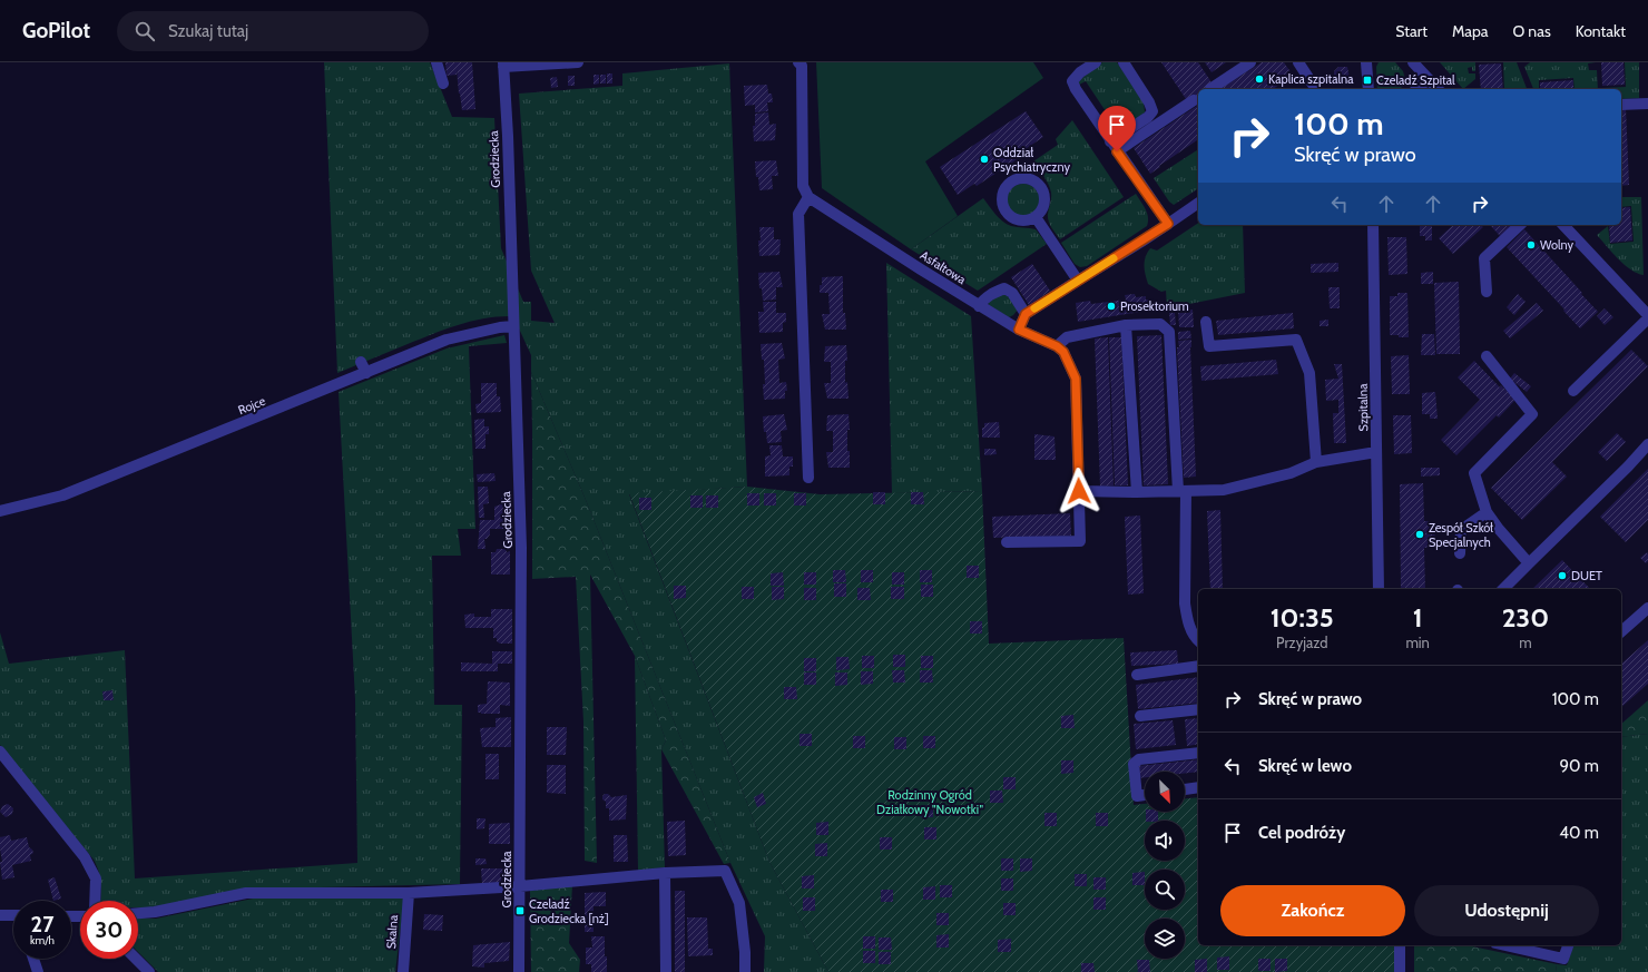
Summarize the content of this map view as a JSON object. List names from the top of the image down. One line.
{"streets":{"street":["Grodziecka","Asfaltowa","Rojce","Szpitalna","Skalna"]},"crossings":[["Grodziecka","Rojce"]],"parks":["Rodzinny Ogród Działkowy \"Nowotki\""],"places":{"other":["Kaplica szpitalna","Oddział Psychiatryczny","Wolny","Prosektorium","Zespół Szkół Specjalnych","DUET"],"transit":["Czeladź Szpital","Czeladź Grodziecka [nż]"]},"north":"bottom right","page":{"header":"GoPilot","search":"Szukaj tutaj","nav":["Start","Mapa","O nas","Kontakt"],"turn":["100 m","Skręć w prawo"],"eta":["10:35","Przyjazd","1","min","230","m"],"list":[{"name":"Skręć w prawo","value":"100 m"},{"name":"Skręć w lewo","value":"90 m"},{"name":"Cel podróży","value":"40 m"}],"buttons":["Zakończ","Udostępnij"],"speed":"27 km/h","limit":"30"}}
